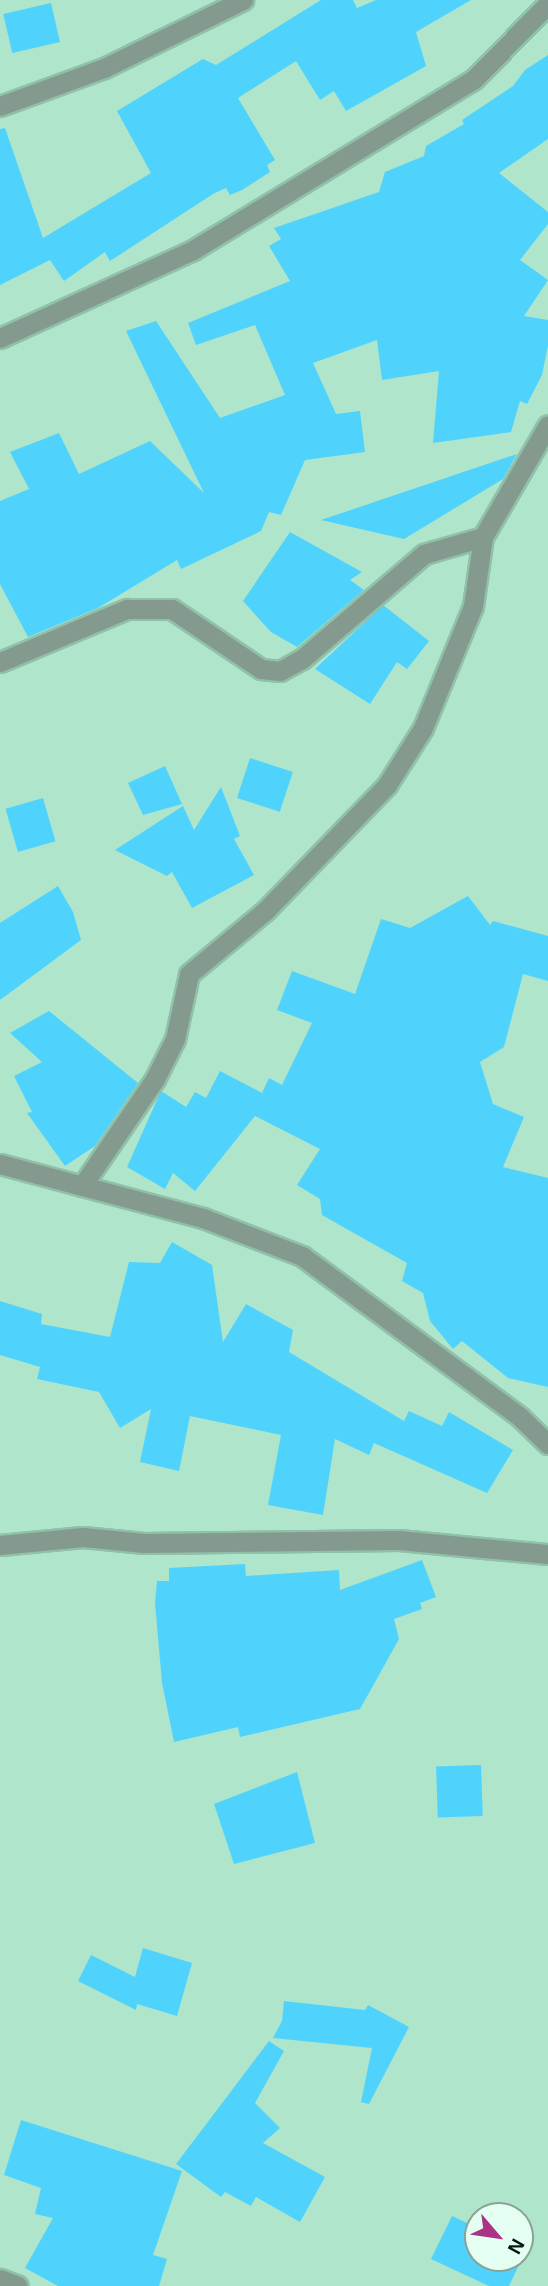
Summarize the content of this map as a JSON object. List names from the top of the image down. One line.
{"north":"bottom right"}
